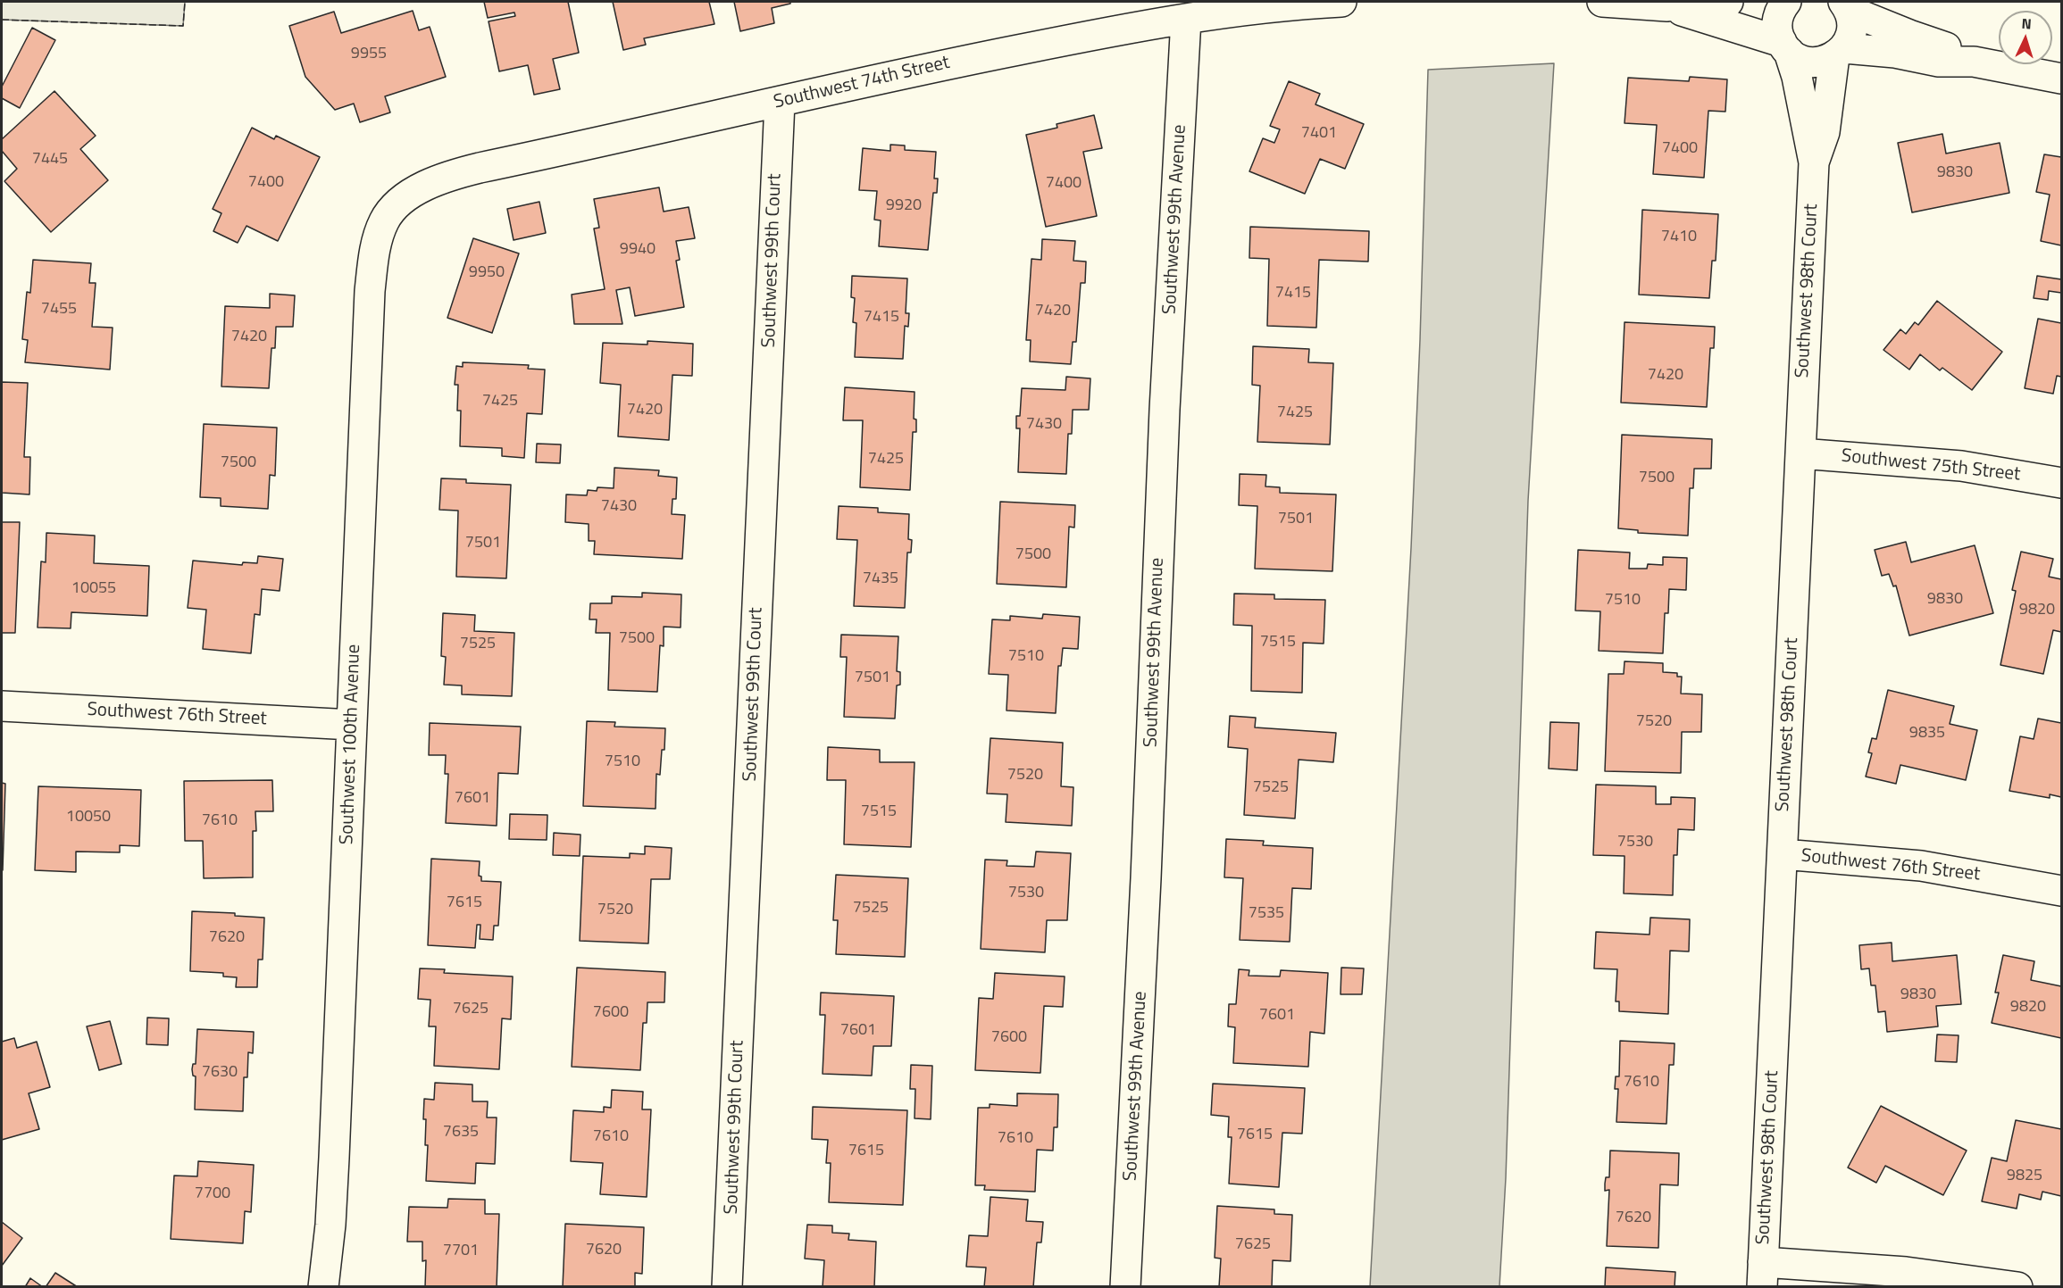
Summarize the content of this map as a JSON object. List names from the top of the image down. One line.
{"streets":{"street":["Southwest 74th Street","Southwest 99th Avenue","Southwest 99th Court","Southwest 98th Court","Southwest 75th Street","Southwest 76th Street","Southwest 100th Avenue"]},"crossings":[["Southwest 74th Street","Southwest 99th Avenue"],["Southwest 74th Street","Southwest 99th Court"],["Southwest 74th Street","Southwest 100th Avenue"],["Southwest 98th Court","Southwest 75th Street"],["Southwest 98th Court","Southwest 76th Street"],["Southwest 76th Street","Southwest 100th Avenue"]],"house_numbers":["9955","7401","7400","7445","9830","7400","7400","9920","7410","9940","9950","7415","7455","7420","7415","7420","7420","7425","7420","7425","7430","7425","7500","7500","7430","7501","7501","7500","7435","10055","9830","7510","9820","7500","7515","7525","7510","7501","7520","9835","7510","7520","7525","7601","7515","10050","7610","7530","7530","7615","7525","7520","7535","7620","9830","9820","7625","7600","7601","7601","7600","7630","7610","7635","7615","7610","7610","7615","9825","7700","7620","7625","7620","7701"],"north":"top"}
